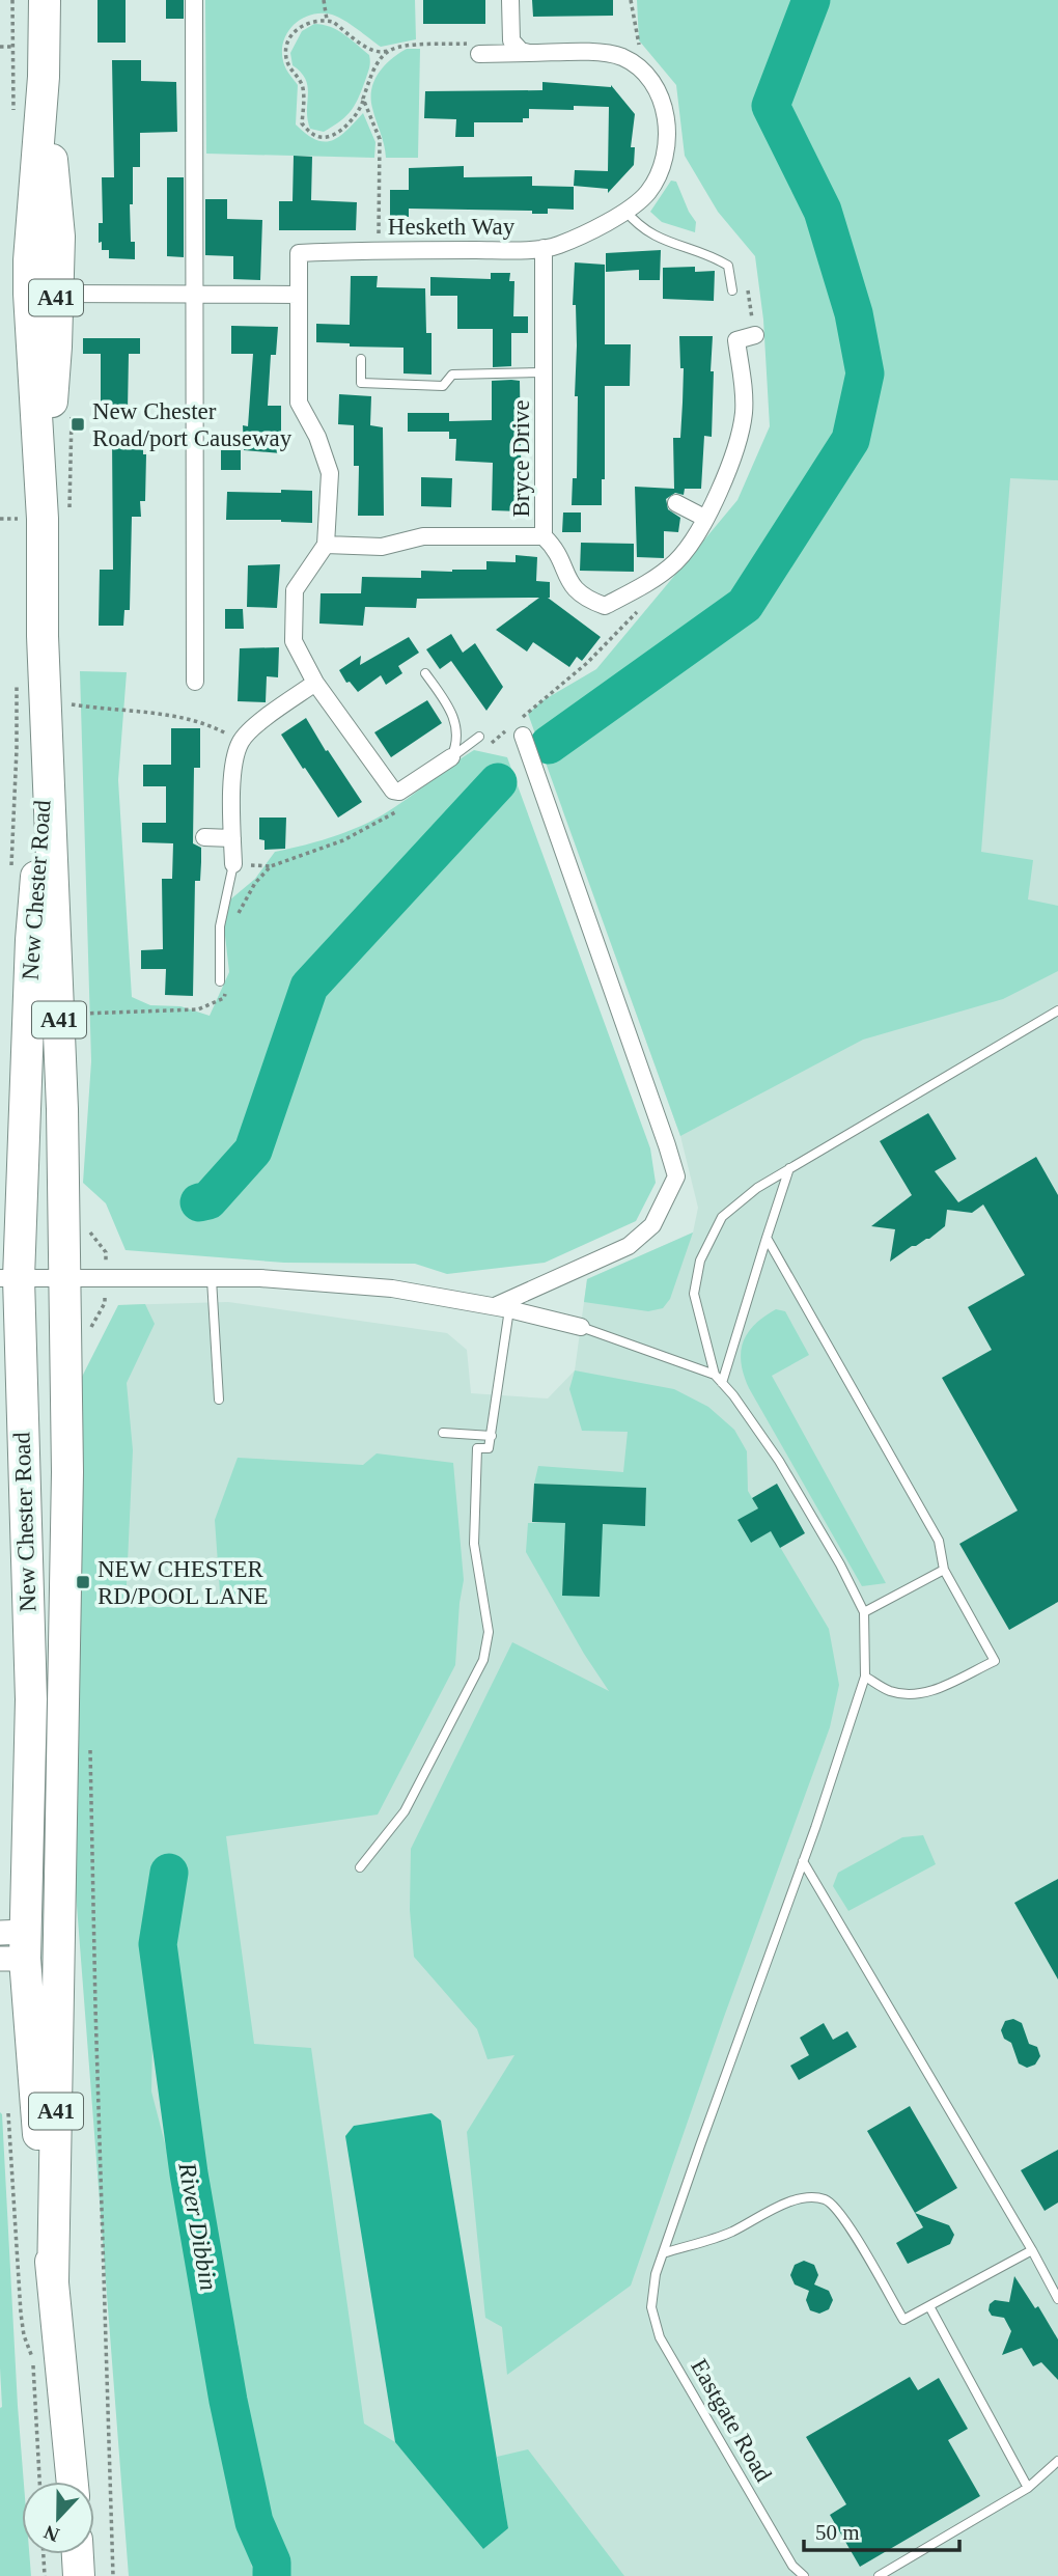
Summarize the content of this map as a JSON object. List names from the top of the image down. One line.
{"streets":{"highway":["A41","New Chester Road"],"street":["Hesketh Way","Bryce Drive"],"lane":["Eastgate Road"]},"crossings":[["Hesketh Way","Bryce Drive"]],"water":["River Dibbin"],"places":{"transit":["New Chester Road/port Causeway","NEW CHESTER RD/POOL LANE"]},"scale_bar":"50 m","north":"bottom"}
